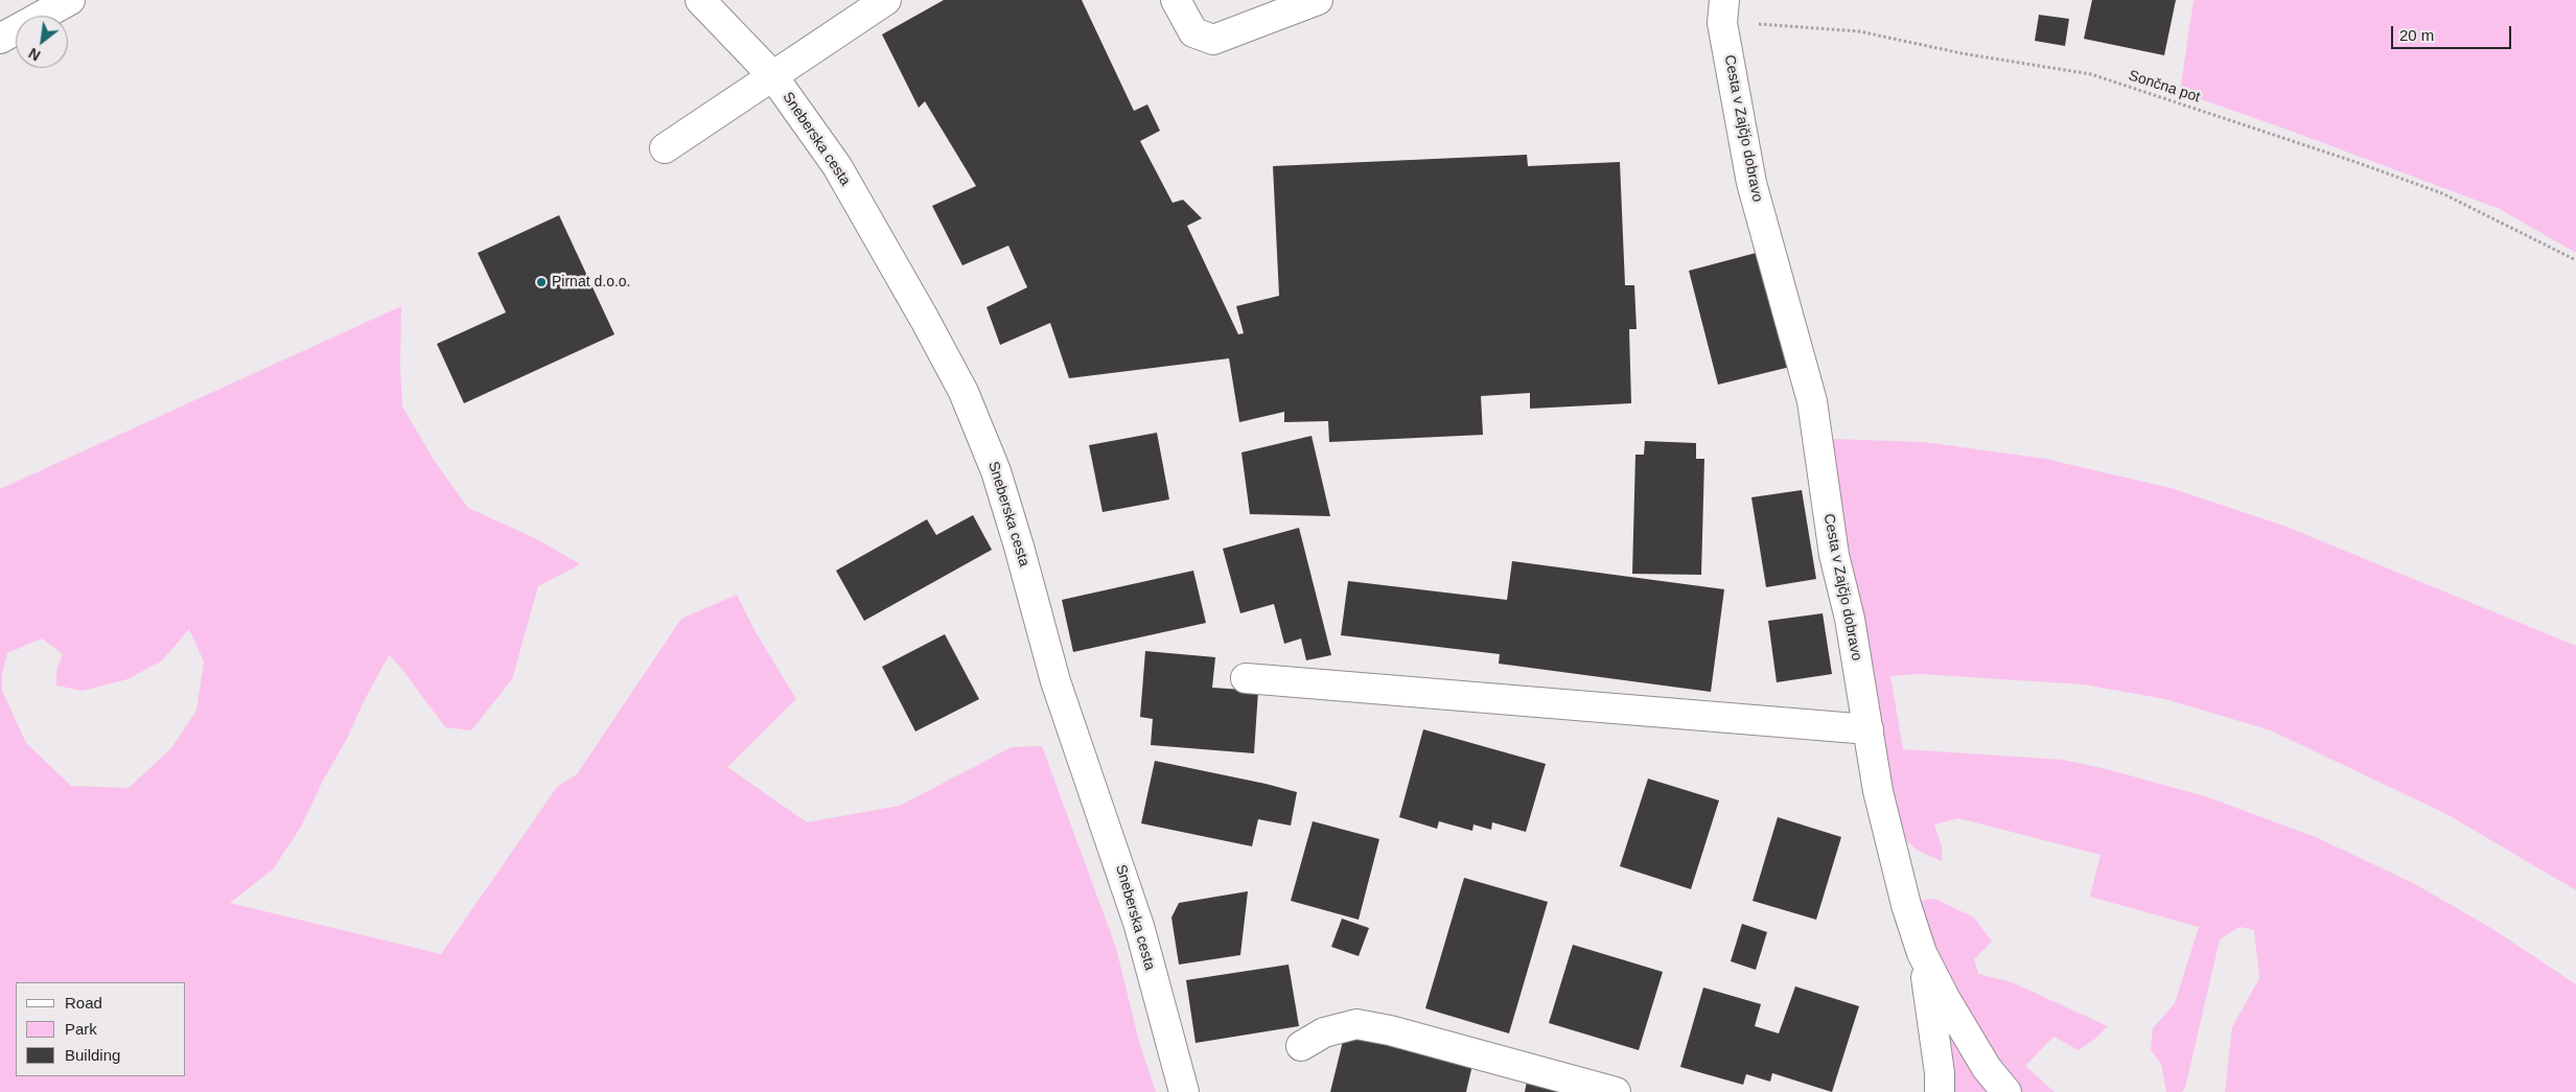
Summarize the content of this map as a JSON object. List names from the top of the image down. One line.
{"streets":{"street":["Cesta v Zajčjo dobravo","Sneberska cesta"],"path":["Sončna pot"]},"crossings":[["Sončna pot","Cesta v Zajčjo dobravo"]],"places":["Pirnat d.o.o."],"legend":["Road","Park","Building"],"scale_bar":"20 m","north":"bottom left"}
